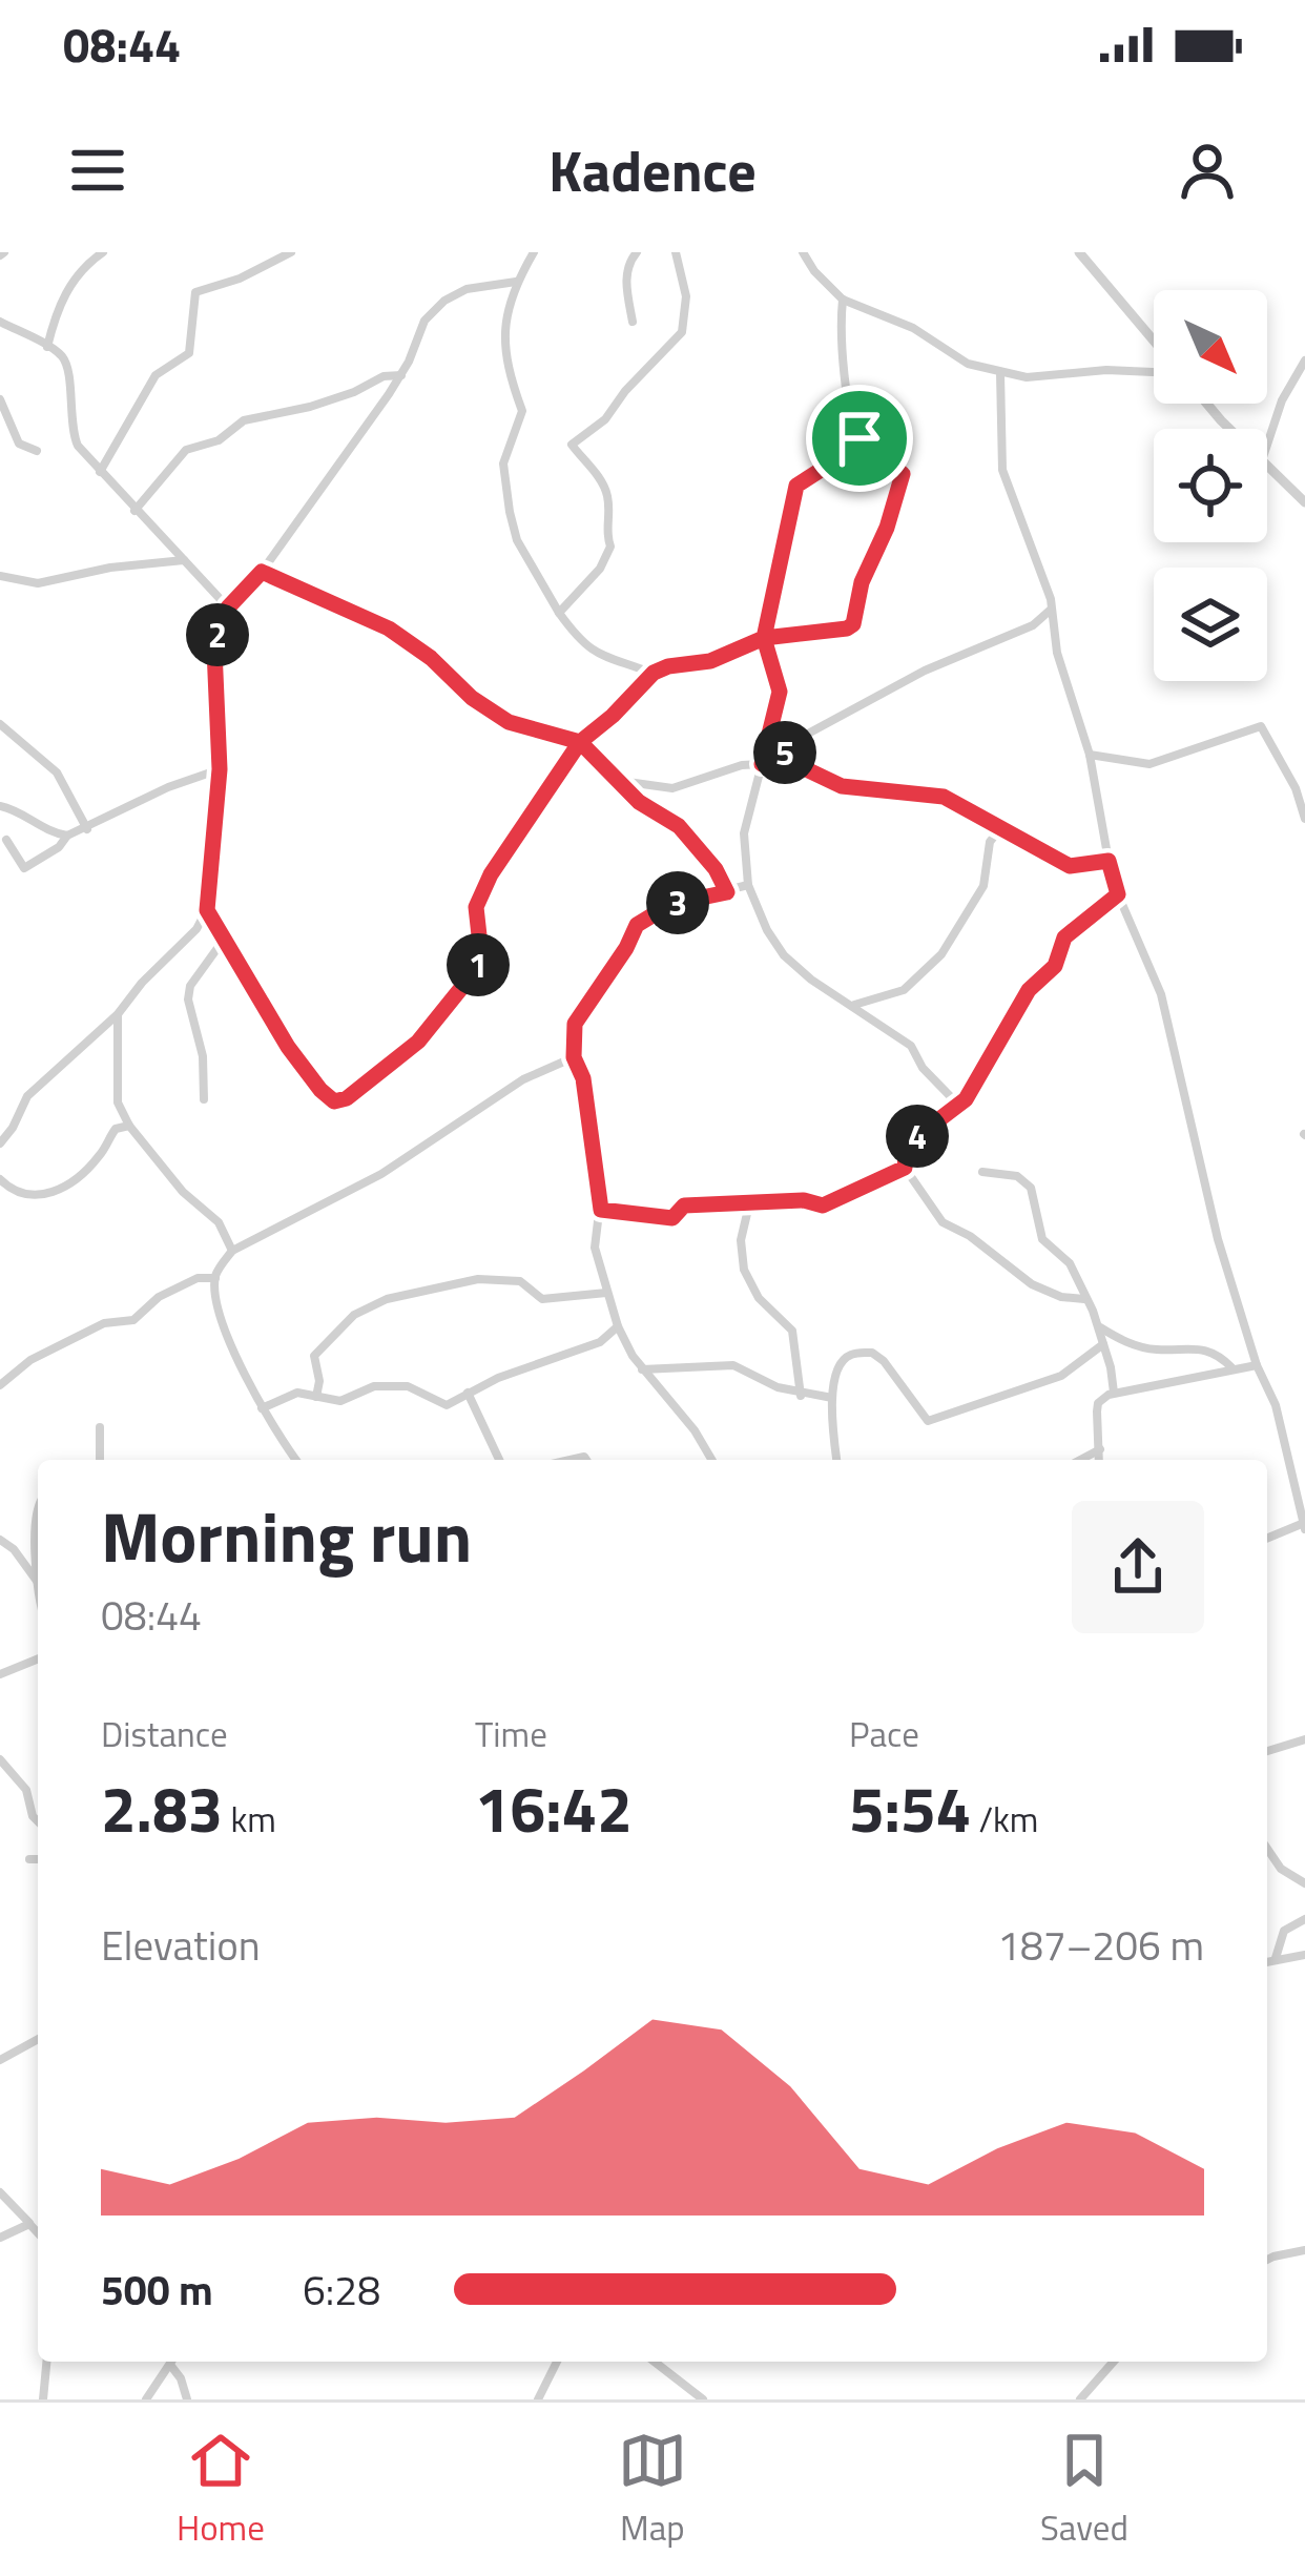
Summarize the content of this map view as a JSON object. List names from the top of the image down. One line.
{"north":"bottom right","page":{"status":"08:44","header":"Kadence","pins":["2","5","3","1","4"],"heading":["Morning run","08:44"],"stats":[["Distance","2.83 km"],["Time","16:42"],["Pace","5:54 /km"]],"chart":["Elevation","187–206 m"],"list":[{"name":"500 m","note":"6:28"}],"tabs":["Home","Map","Saved"]}}
